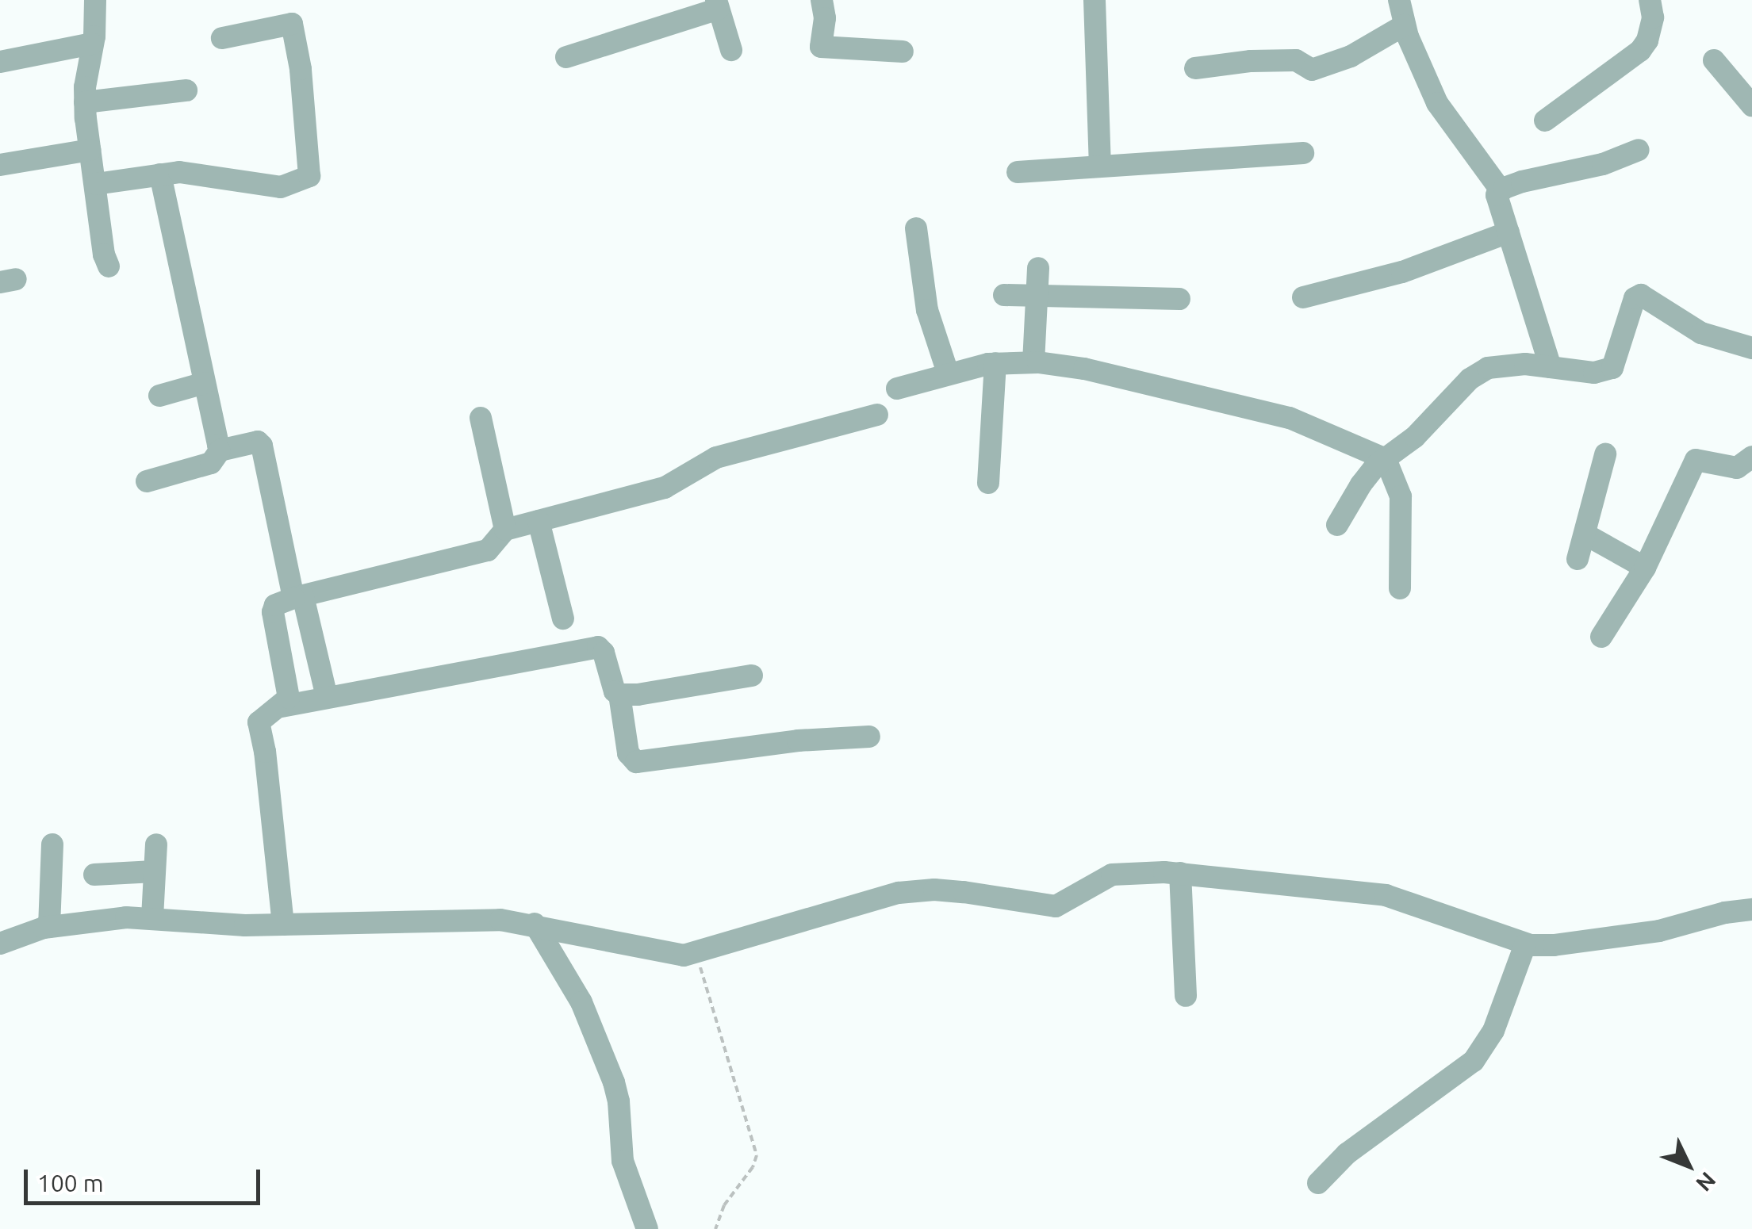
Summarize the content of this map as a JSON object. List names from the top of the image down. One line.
{"scale_bar":"100 m","north":"bottom right"}
